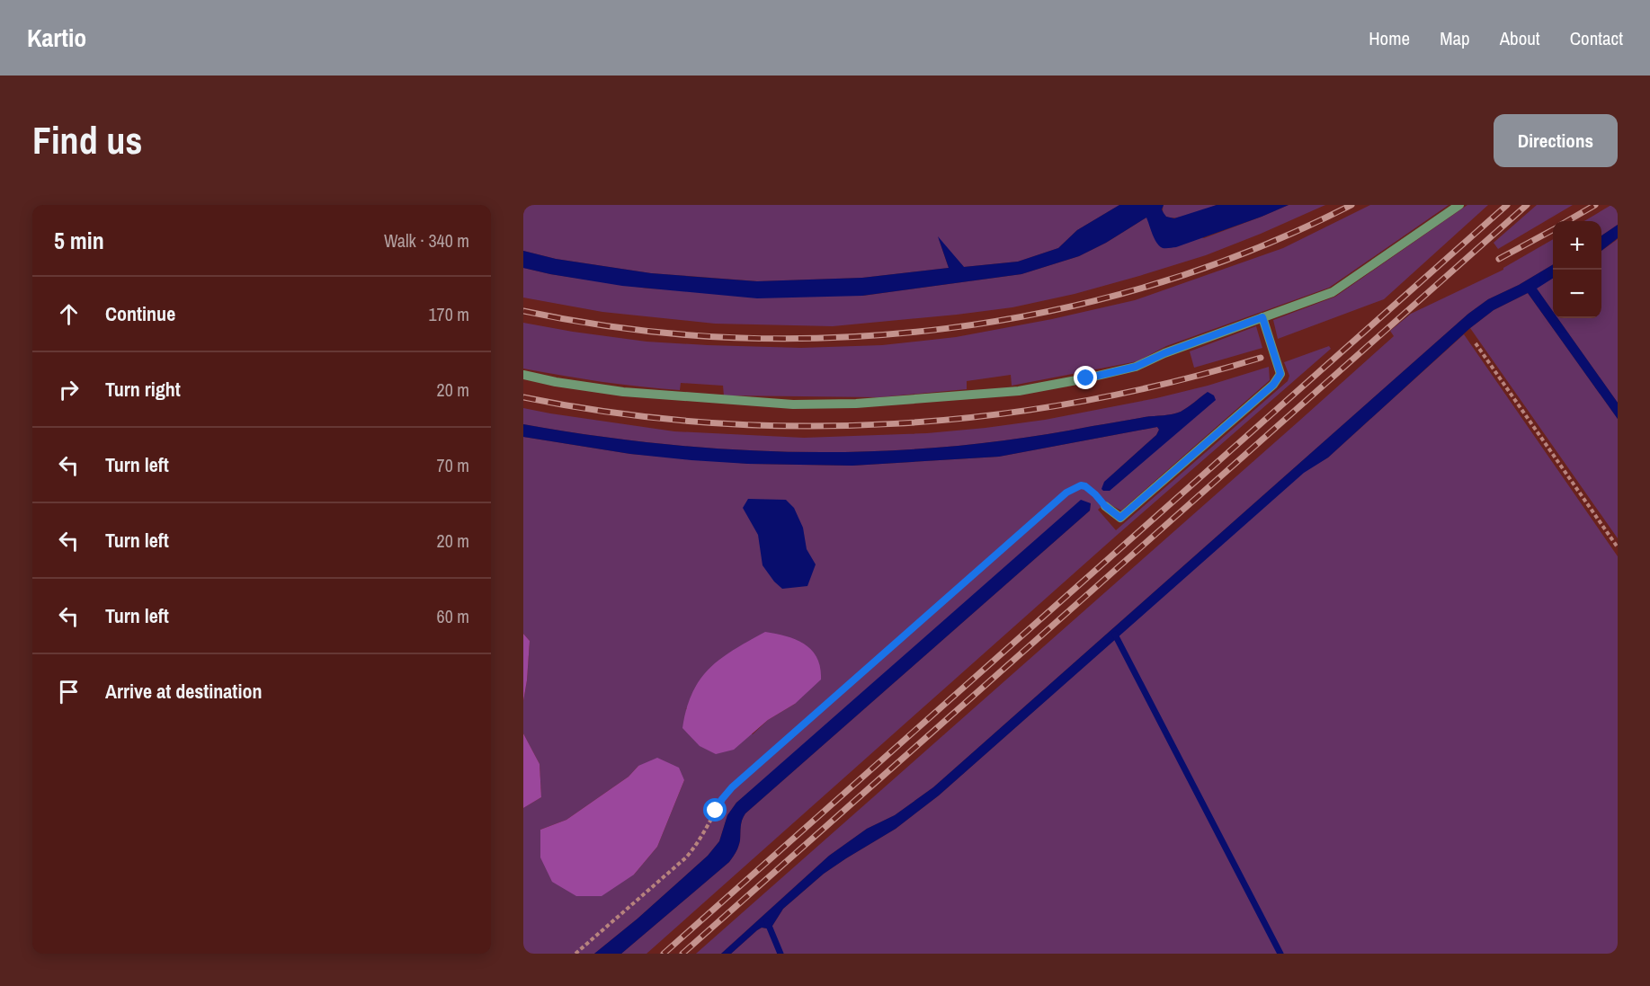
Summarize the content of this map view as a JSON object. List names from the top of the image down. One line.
{"page":{"header":"Kartio","nav":["Home","Map","About","Contact"],"buttons":"Directions","title":"Find us","heading":["5 min","Walk · 340 m"],"map_buttons":["+","−"],"list":[["Continue","170 m"],["Turn right","20 m"],["Turn left","70 m"],["Turn left","20 m"],["Turn left","60 m"],"Arrive at destination"]}}
